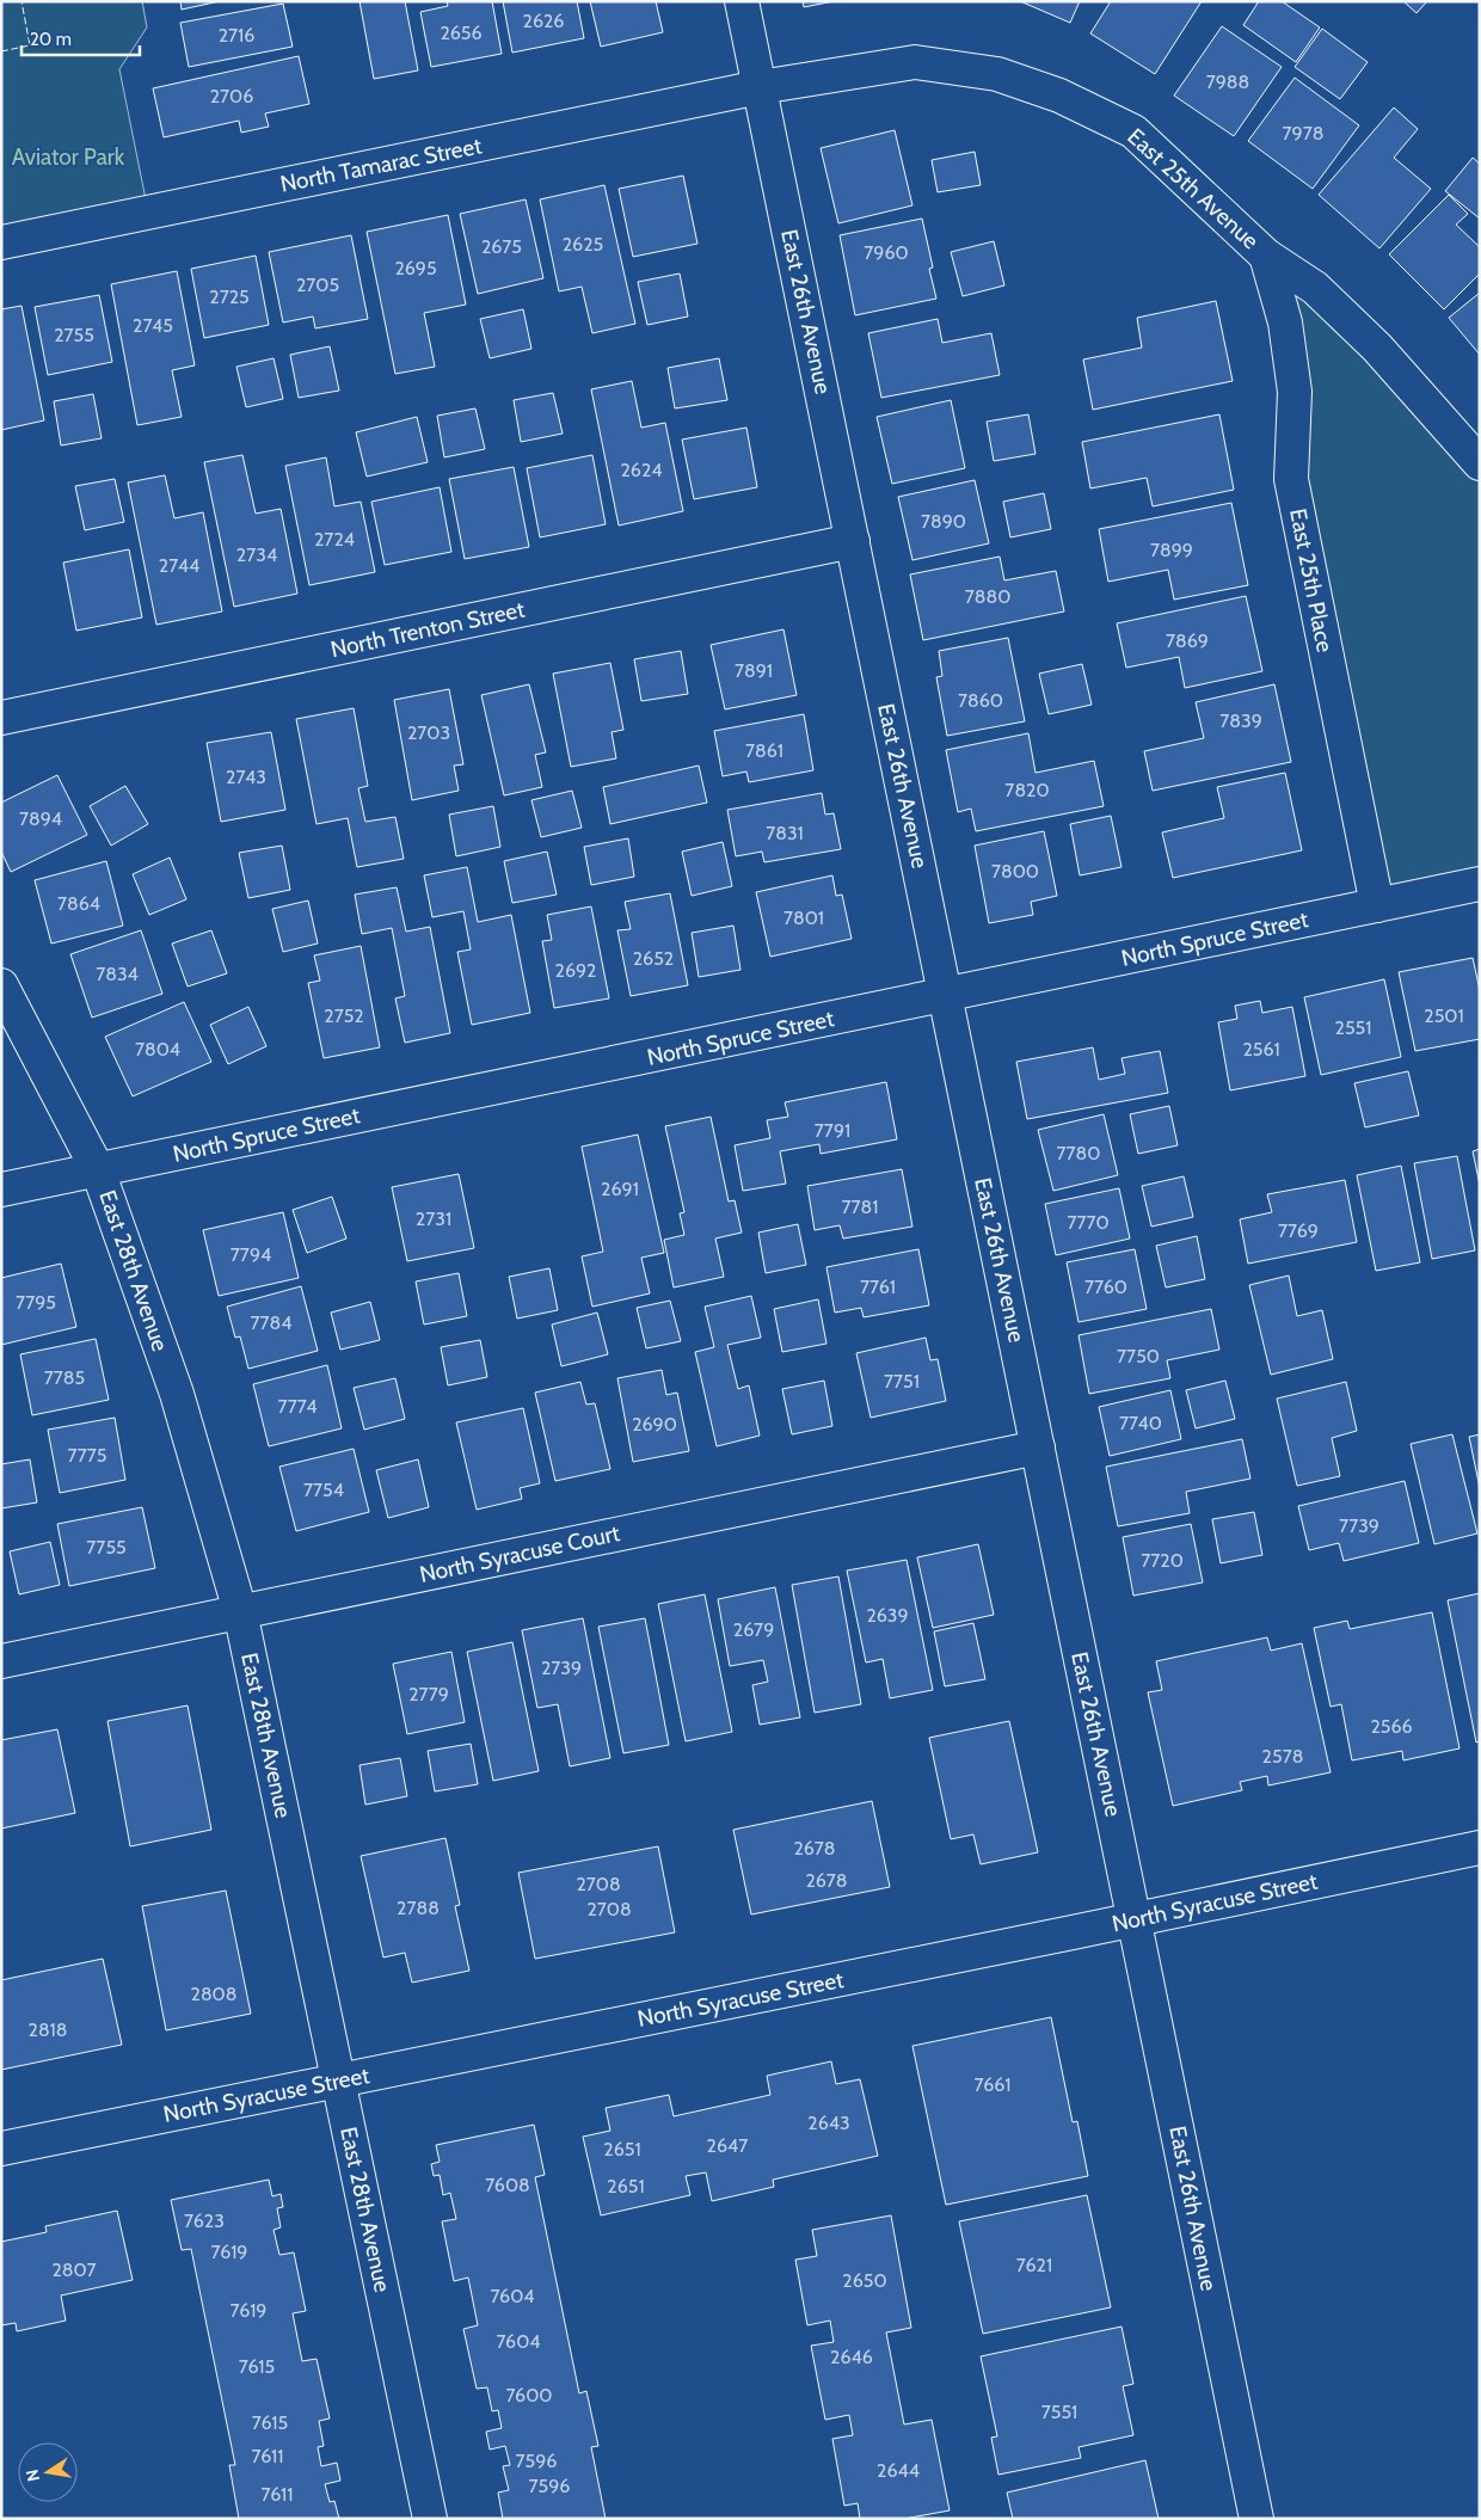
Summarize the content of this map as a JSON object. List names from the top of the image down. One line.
{"streets":{"street":["North Tamarac Street","East 25th Avenue","East 26th Avenue","East 25th Place","North Trenton Street","North Spruce Street","East 28th Avenue","North Syracuse Court","North Syracuse Street"]},"crossings":[["North Tamarac Street","East 25th Avenue"],["North Tamarac Street","East 26th Avenue"],["East 25th Avenue","East 26th Avenue"],["East 25th Avenue","East 25th Place"],["East 26th Avenue","North Trenton Street"],["East 26th Avenue","North Spruce Street"],["East 26th Avenue","North Syracuse Court"],["East 26th Avenue","North Syracuse Street"],["East 25th Place","North Spruce Street"],["North Spruce Street","East 28th Avenue"],["East 28th Avenue","North Syracuse Court"],["East 28th Avenue","North Syracuse Street"]],"parks":["Aviator Park"],"house_numbers":["2626","2656","2716","7988","2706","7978","2625","2675","7960","2695","2705","2725","2745","2755","2624","7890","2724","7899","2734","2744","7880","7869","7891","7860","7839","2703","7861","2743","7820","7894","7831","7800","7864","7801","2652","2692","7834","2752","2501","2551","7804","2561","7791","7780","2691","7781","2731","7770","7769","7794","7761","7760","7795","7784","7750","7785","7751","7774","7740","2690","7775","7754","7739","7755","7720","2639","2679","2739","2779","2566","2578","2678","2678","2708","2788","2708","2808","2818","7661","2643","2647","2651","7608","2651","7623","7619","7621","2807","2650","7604","7619","7604","2646","7615","7600","7551","7615","7611","7596","2644","7596","7611"],"scale_bar":"20 m","north":"left"}
